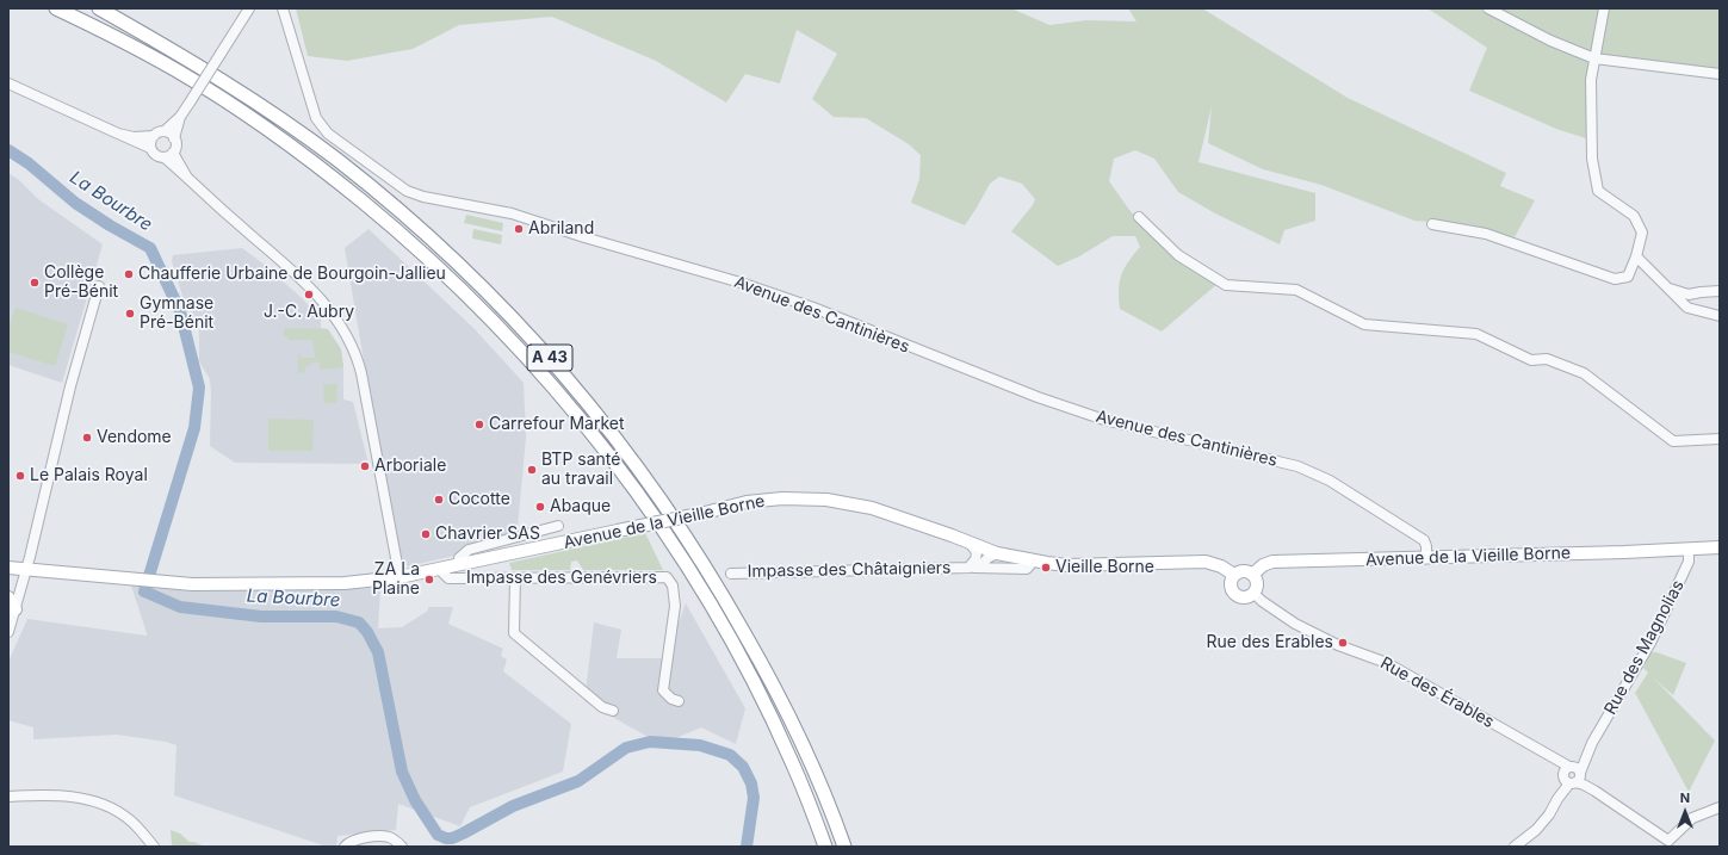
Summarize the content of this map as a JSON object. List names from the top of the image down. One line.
{"streets":{"highway":["A 43"],"main road":["Avenue de la Vieille Borne"],"street":["Avenue des Cantinières","Impasse des Châtaigniers","Impasse des Genévriers","Rue des Magnolias","Rue des Érables"]},"crossings":[["Avenue des Cantinières","Avenue de la Vieille Borne"],["Avenue de la Vieille Borne","Impasse des Châtaigniers"],["Avenue de la Vieille Borne","Impasse des Genévriers"],["Avenue de la Vieille Borne","Rue des Magnolias"],["Avenue de la Vieille Borne","Rue des Érables"],["Rue des Magnolias","Rue des Érables"]],"water":["La Bourbre"],"places":["Abriland","Chaufferie Urbaine de Bourgoin-Jallieu","Collège Pré-Bénit","J.-C. Aubry","Gymnase Pré-Bénit","Carrefour Market","Vendome","Arboriale","BTP santé au travail","Le Palais Royal","Cocotte","Abaque","Chavrier SAS","Vieille Borne","ZA La Plaine","Rue des Erables"],"north":"top"}
